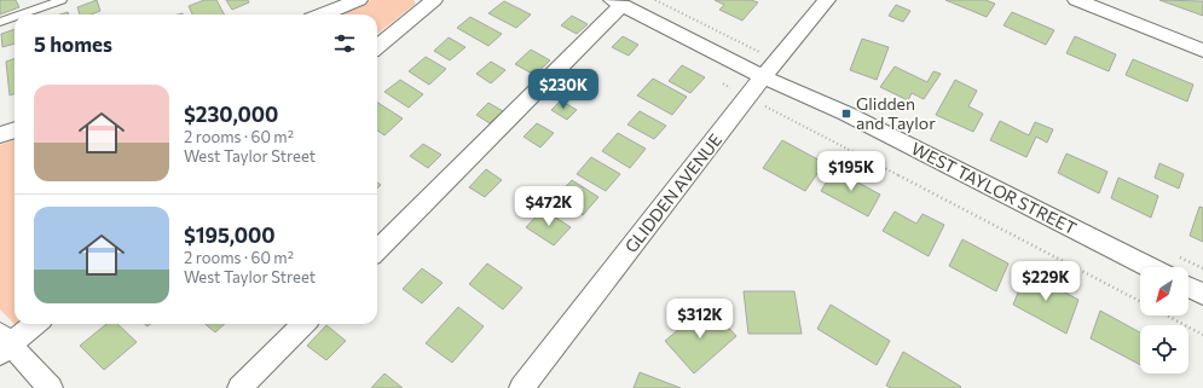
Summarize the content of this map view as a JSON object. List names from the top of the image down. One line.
{"streets":{"street":["WEST TAYLOR STREET","GLIDDEN AVENUE"]},"crossings":[["WEST TAYLOR STREET","GLIDDEN AVENUE"]],"places":{"transit":["Glidden and Taylor"]},"north":"bottom left","page":{"heading":"5 homes","price":["$230K","$195K","$472K","$229K","$312K"],"list":[{"name":"$230,000","note":"2 rooms · 60 m² · West Taylor Street"},{"name":"$195,000","note":"2 rooms · 60 m² · West Taylor Street"}]}}
